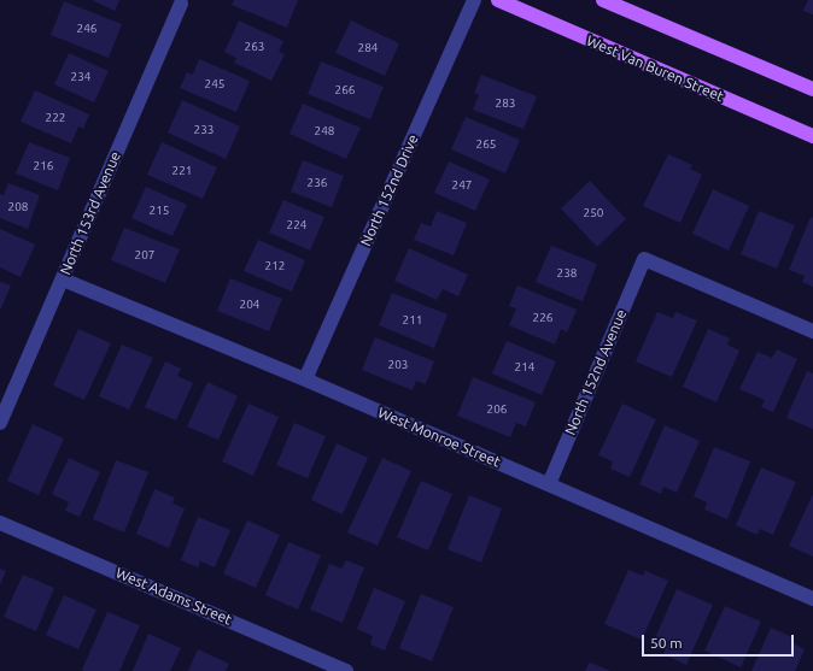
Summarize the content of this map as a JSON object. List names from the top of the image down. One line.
{"streets":{"main road":["West Van Buren Street"],"street":["North 152nd Drive","North 153rd Avenue","North 152nd Avenue","West Monroe Street","West Adams Street"]},"crossings":[["North 152nd Drive","West Monroe Street"],["North 153rd Avenue","West Monroe Street"],["North 152nd Avenue","West Monroe Street"]],"house_numbers":["246","263","284","234","245","266","283","222","233","248","265","216","221","236","247","208","215","250","224","207","212","238","204","226","211","203","214","206"],"scale_bar":"50 m"}
